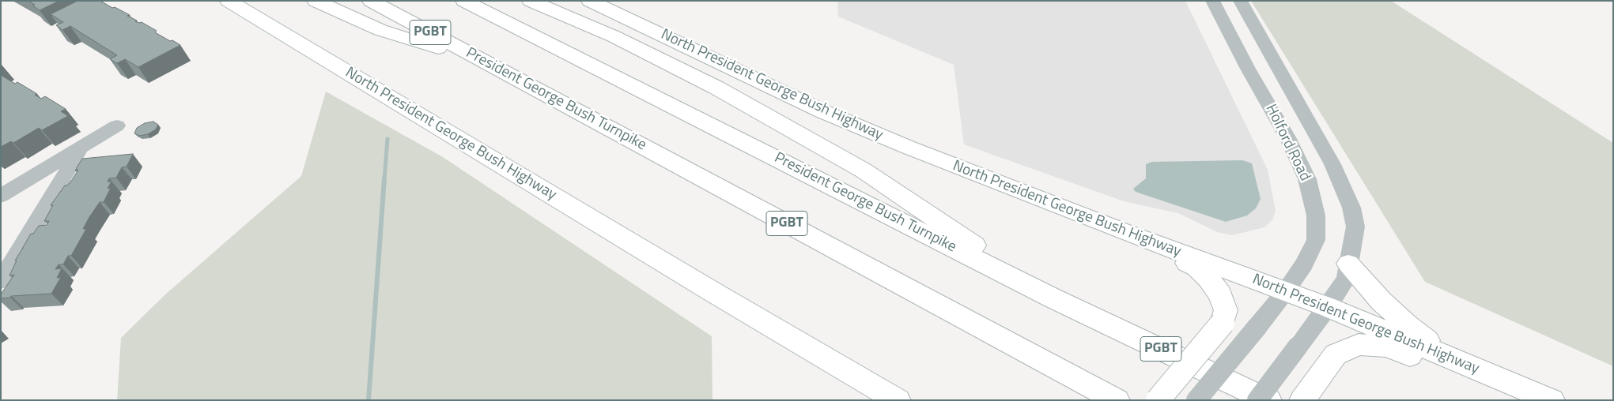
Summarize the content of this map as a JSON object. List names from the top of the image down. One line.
{"streets":{"main road":["PGBT","North President George Bush Highway","President George Bush Turnpike"],"street":["Holford Road"]},"crossings":[["North President George Bush Highway","Holford Road"]]}
